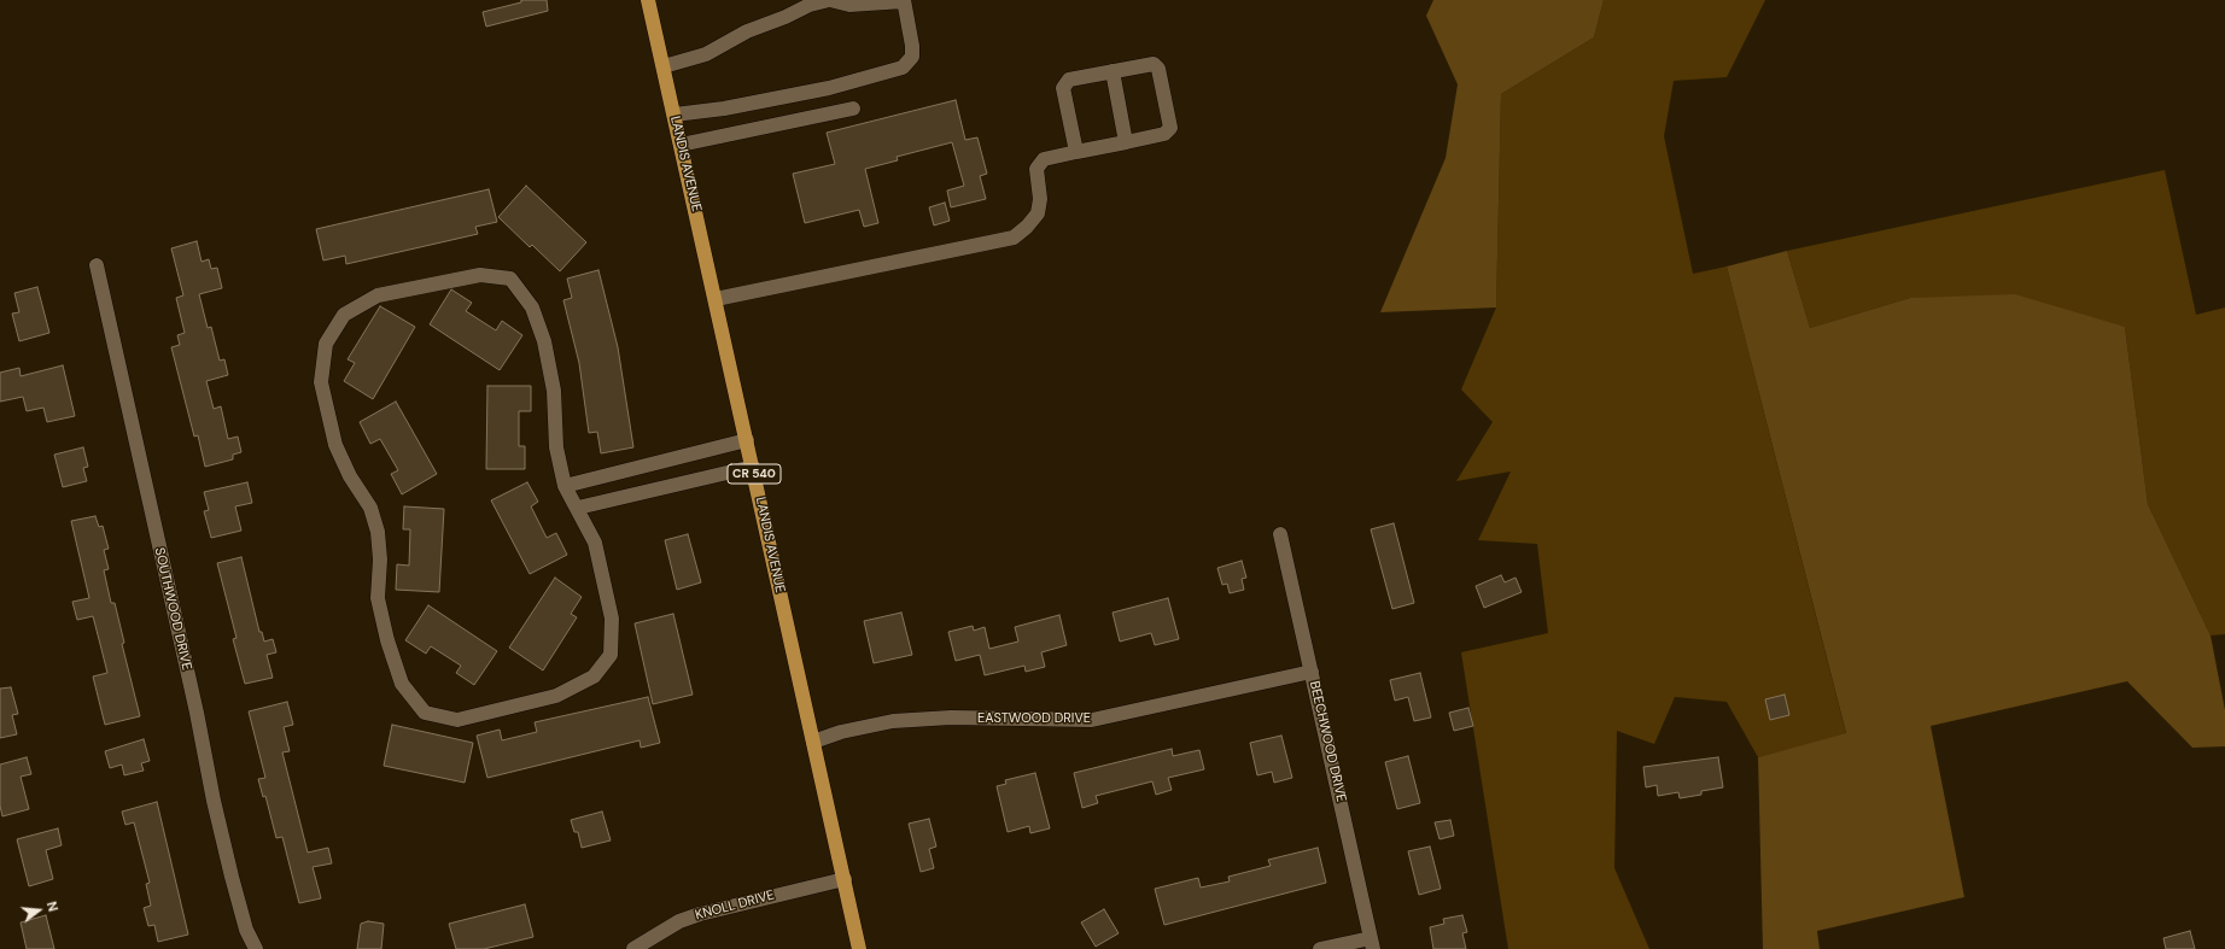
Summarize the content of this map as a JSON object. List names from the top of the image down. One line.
{"streets":{"main road":["LANDIS AVENUE","CR 540"],"street":["SOUTHWOOD DRIVE","EASTWOOD DRIVE","BEECHWOOD DRIVE","KNOLL DRIVE"]},"crossings":[["LANDIS AVENUE","EASTWOOD DRIVE"],["LANDIS AVENUE","KNOLL DRIVE"],["EASTWOOD DRIVE","BEECHWOOD DRIVE"]],"north":"right"}
